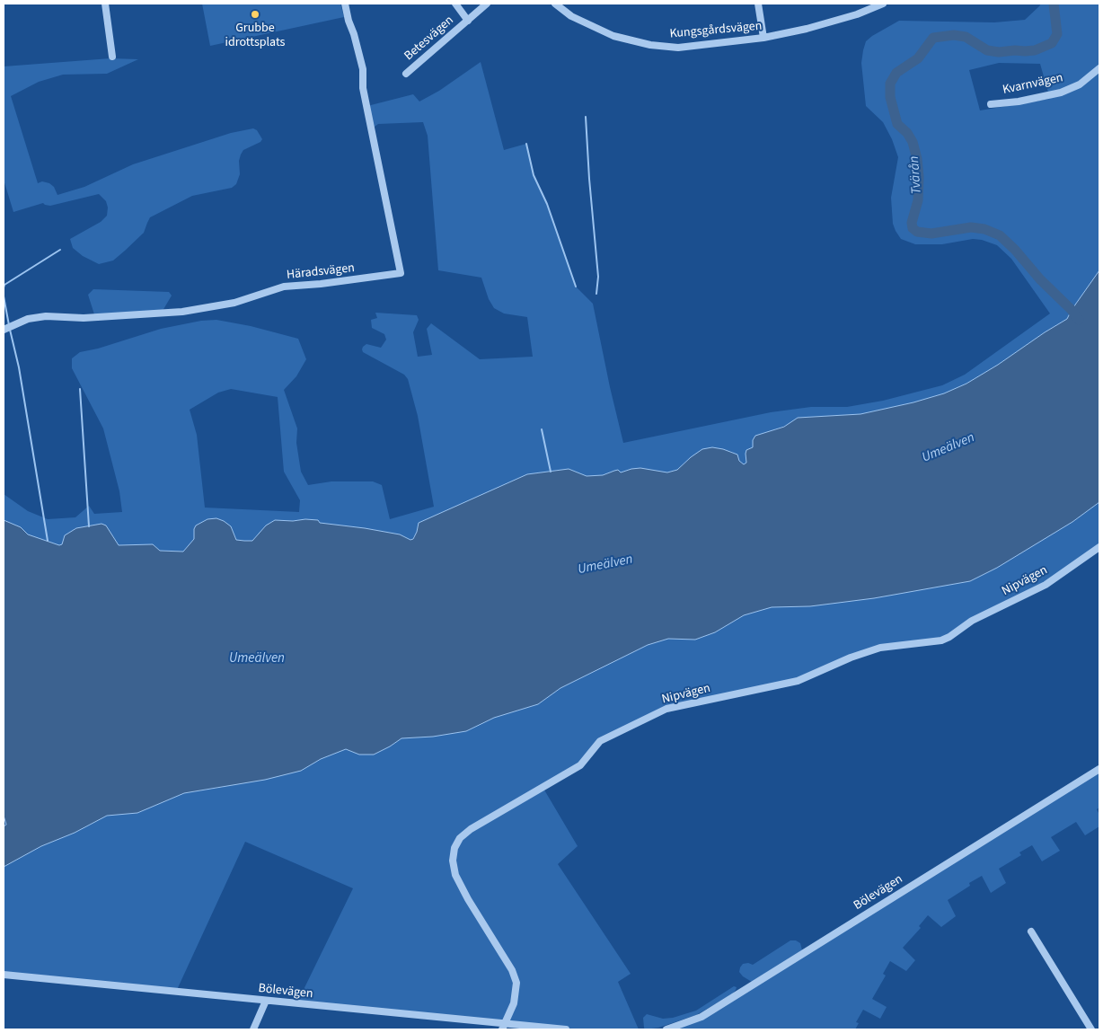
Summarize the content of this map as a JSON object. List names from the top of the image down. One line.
{"streets":{"street":["Kungsgårdsvägen","Betesvägen","Kvarnvägen","Häradsvägen","Nipvägen","Bölevägen"]},"crossings":[["Nipvägen","Bölevägen"]],"water":["Tvärån","Umeälven"],"places":["Grubbe idrottsplats"]}
